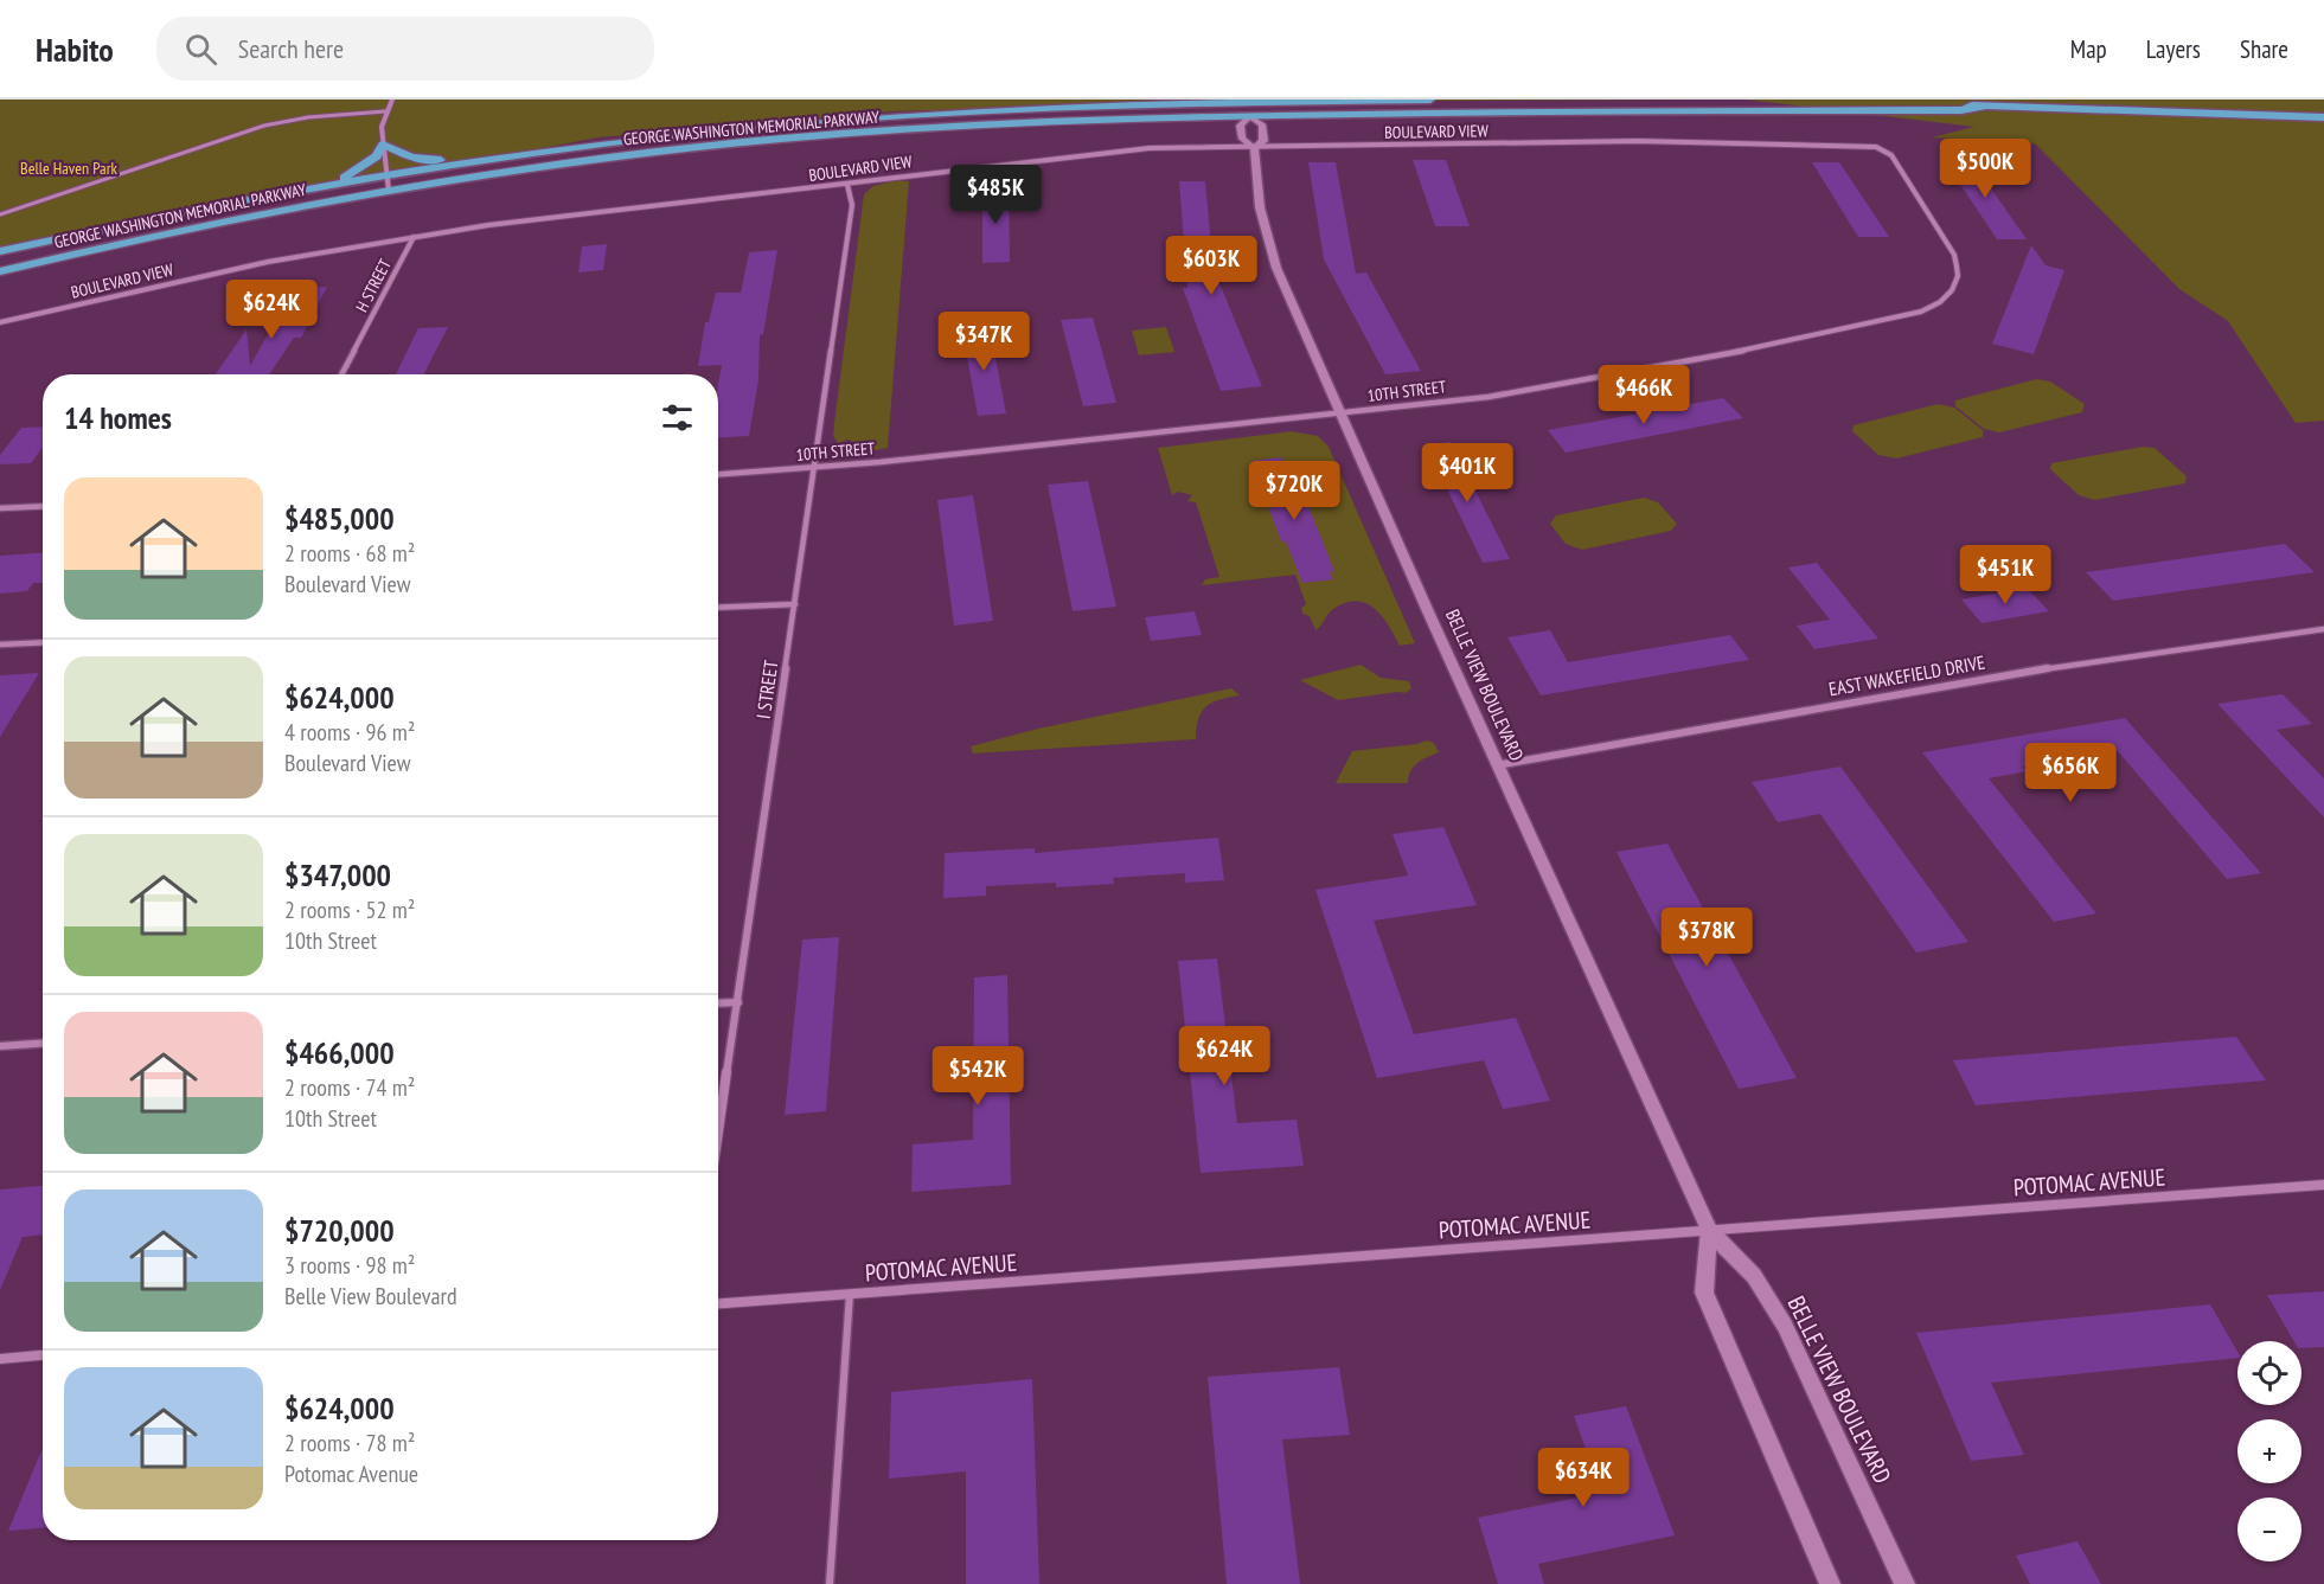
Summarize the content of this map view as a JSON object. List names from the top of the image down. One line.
{"streets":{"main road":["GEORGE WASHINGTON MEMORIAL PARKWAY","BELLE VIEW BOULEVARD"],"street":["BOULEVARD VIEW","H STREET","10TH STREET","EAST WAKEFIELD DRIVE","I STREET","POTOMAC AVENUE"]},"crossings":[["GEORGE WASHINGTON MEMORIAL PARKWAY","BOULEVARD VIEW"],["GEORGE WASHINGTON MEMORIAL PARKWAY","BELLE VIEW BOULEVARD"],["BOULEVARD VIEW","H STREET"],["BOULEVARD VIEW","10TH STREET"],["BOULEVARD VIEW","BELLE VIEW BOULEVARD"],["BOULEVARD VIEW","I STREET"],["10TH STREET","BELLE VIEW BOULEVARD"],["10TH STREET","I STREET"],["EAST WAKEFIELD DRIVE","BELLE VIEW BOULEVARD"],["BELLE VIEW BOULEVARD","POTOMAC AVENUE"]],"parks":["Belle Haven Park"],"page":{"header":"Habito","search":"Search here","nav":["Map","Layers","Share"],"price":["$500K","$485K","$603K","$624K","$347K","$466K","$401K","$720K","$451K","$656K","$378K","$624K","$542K","$634K"],"heading":"14 homes","list":[{"name":"$485,000","note":"2 rooms · 68 m² · Boulevard View"},{"name":"$624,000","note":"4 rooms · 96 m² · Boulevard View"},{"name":"$347,000","note":"2 rooms · 52 m² · 10th Street"},{"name":"$466,000","note":"2 rooms · 74 m² · 10th Street"},{"name":"$720,000","note":"3 rooms · 98 m² · Belle View Boulevard"},{"name":"$624,000","note":"2 rooms · 78 m² · Potomac Avenue"}],"map_buttons":["+","−"]}}
